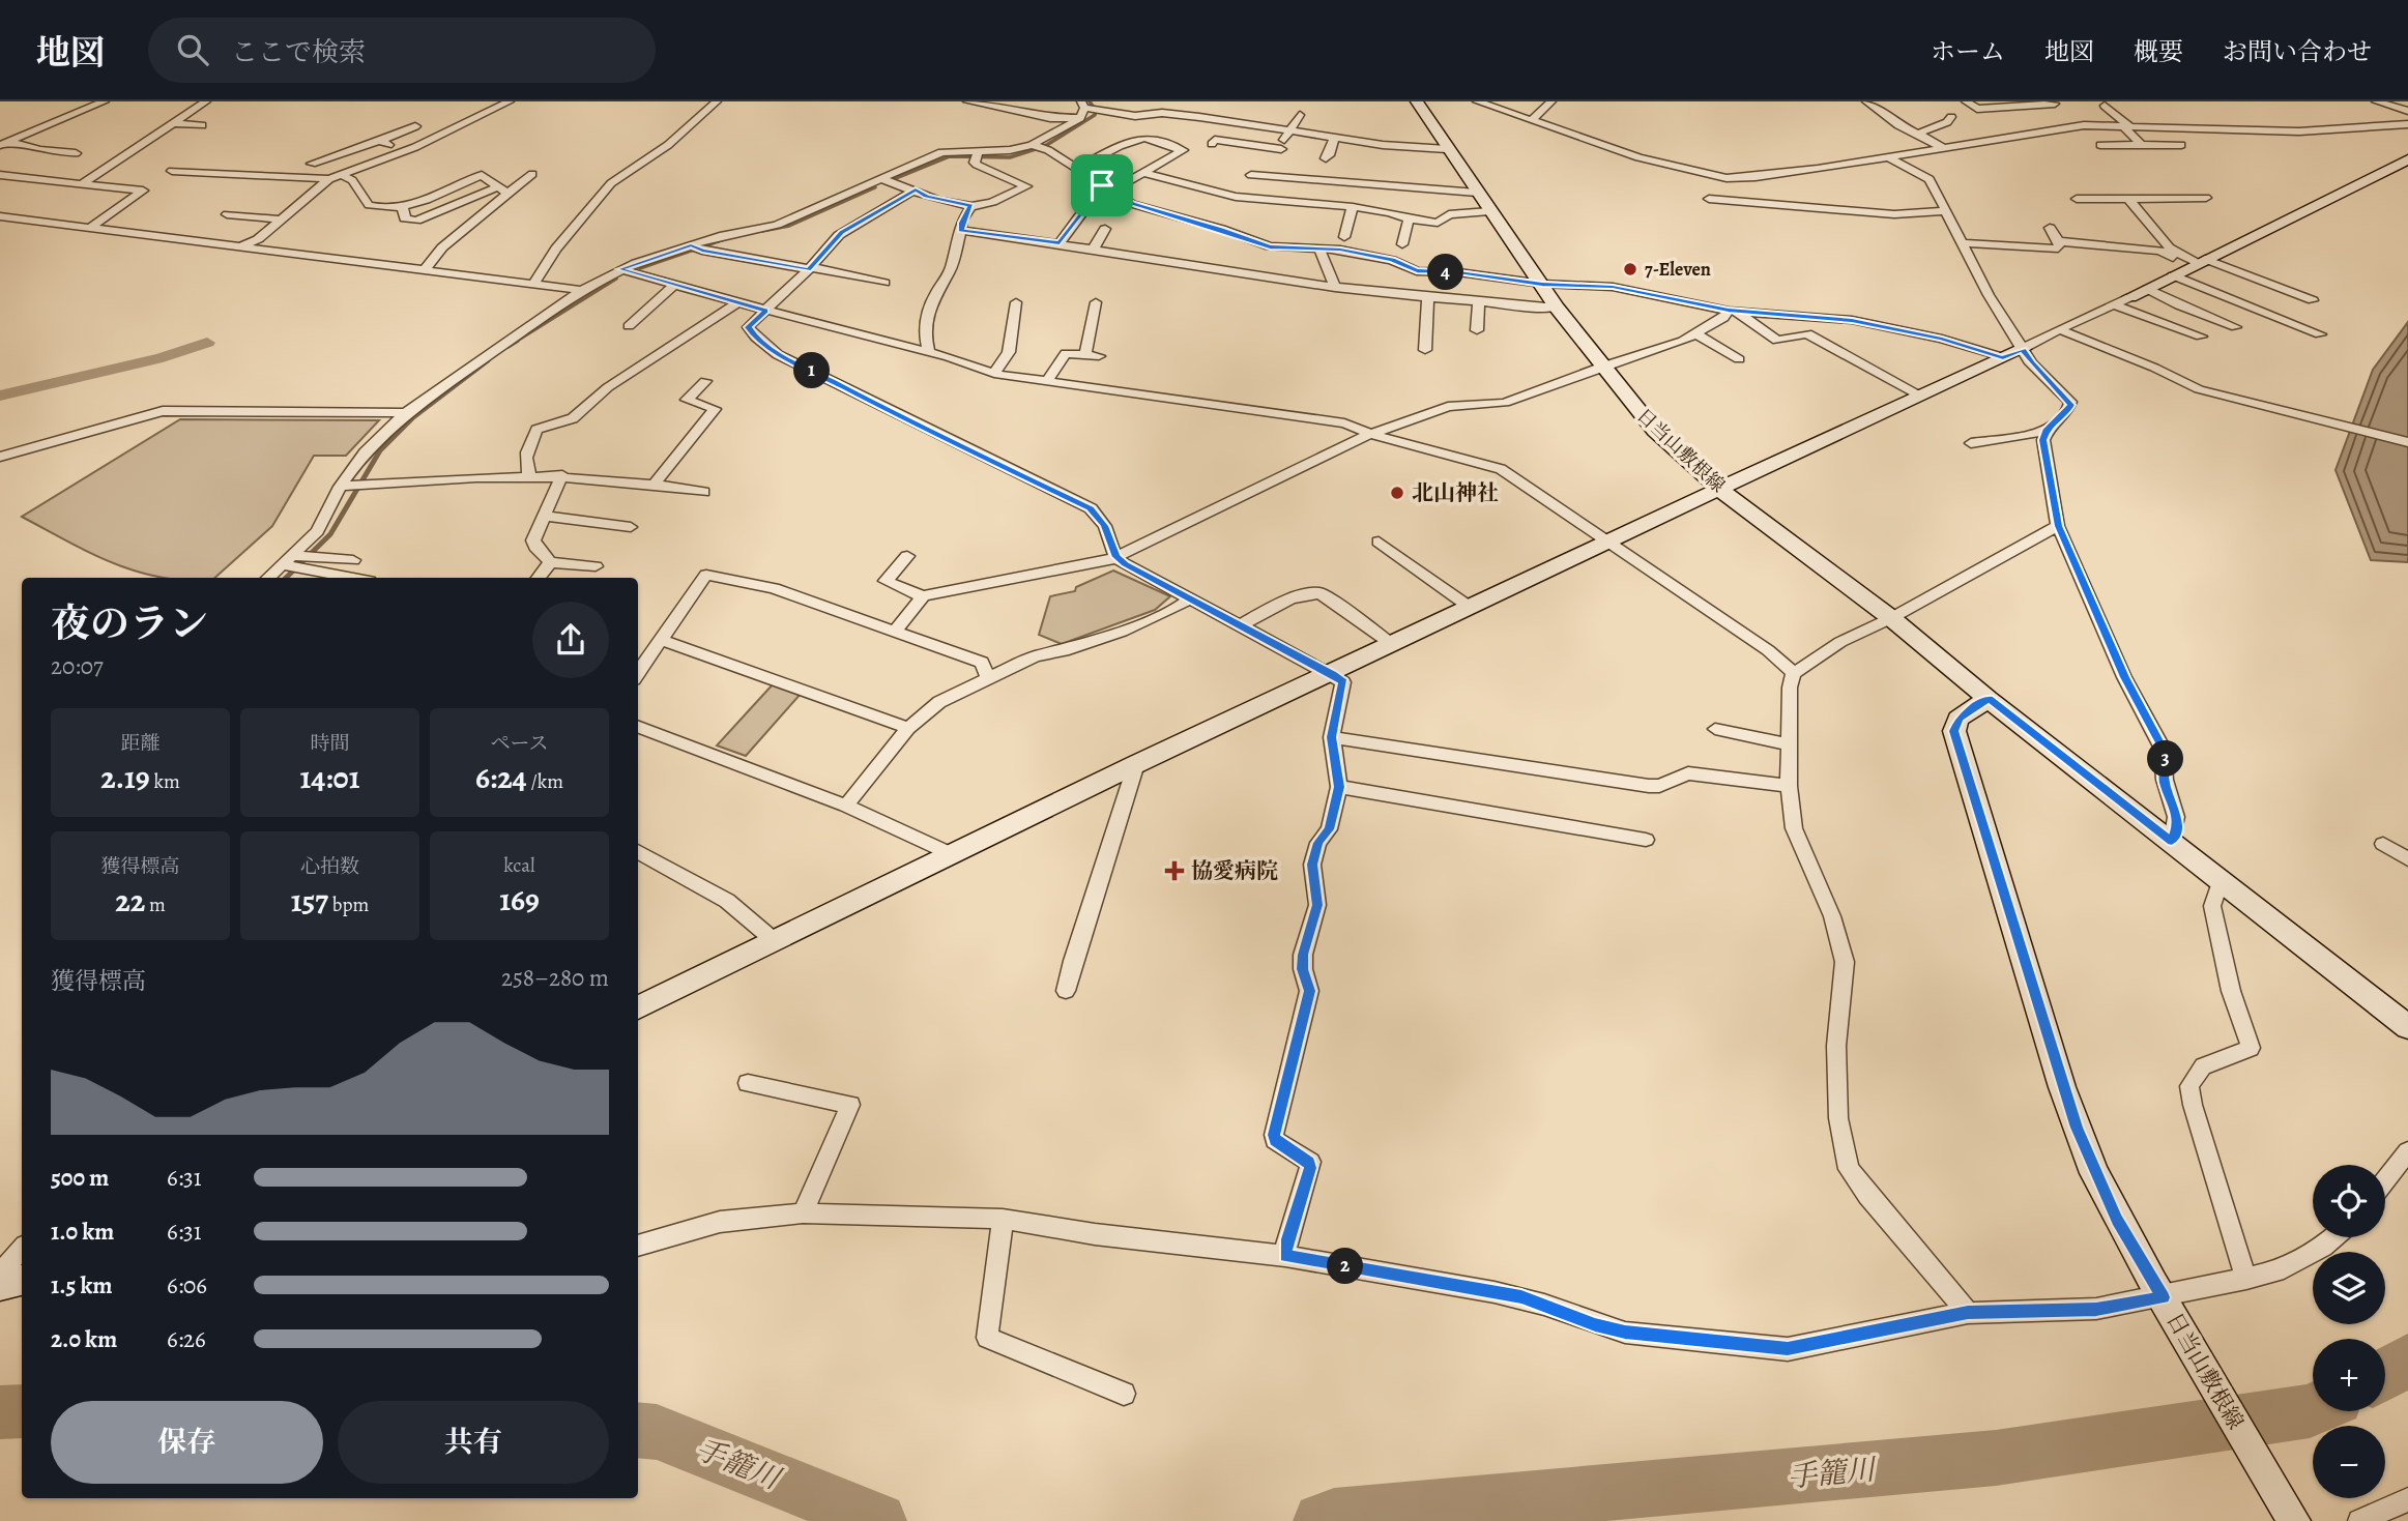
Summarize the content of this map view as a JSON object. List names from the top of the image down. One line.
{"streets":{"main road":["日当山敷根線"]},"water":["手籠川"],"places":{"other":["7-Eleven","北山神社"],"health":["協愛病院"]},"page":{"header":"地図","search":"ここで検索","nav":["ホーム","地図","概要","お問い合わせ"],"pins":["4","1","3","2"],"heading":["夜のラン","20:07"],"stats":[["距離","2.19 km"],["時間","14:01"],["ペース","6:24 /km"],["獲得標高","22 m"],["心拍数","157 bpm"],["kcal","169"]],"chart":["獲得標高","258–280 m"],"list":[{"name":"500 m","note":"6:31"},{"name":"1.0 km","note":"6:31"},{"name":"1.5 km","note":"6:06"},{"name":"2.0 km","note":"6:26"}],"map_buttons":["+","−"],"buttons":["保存","共有"]}}
